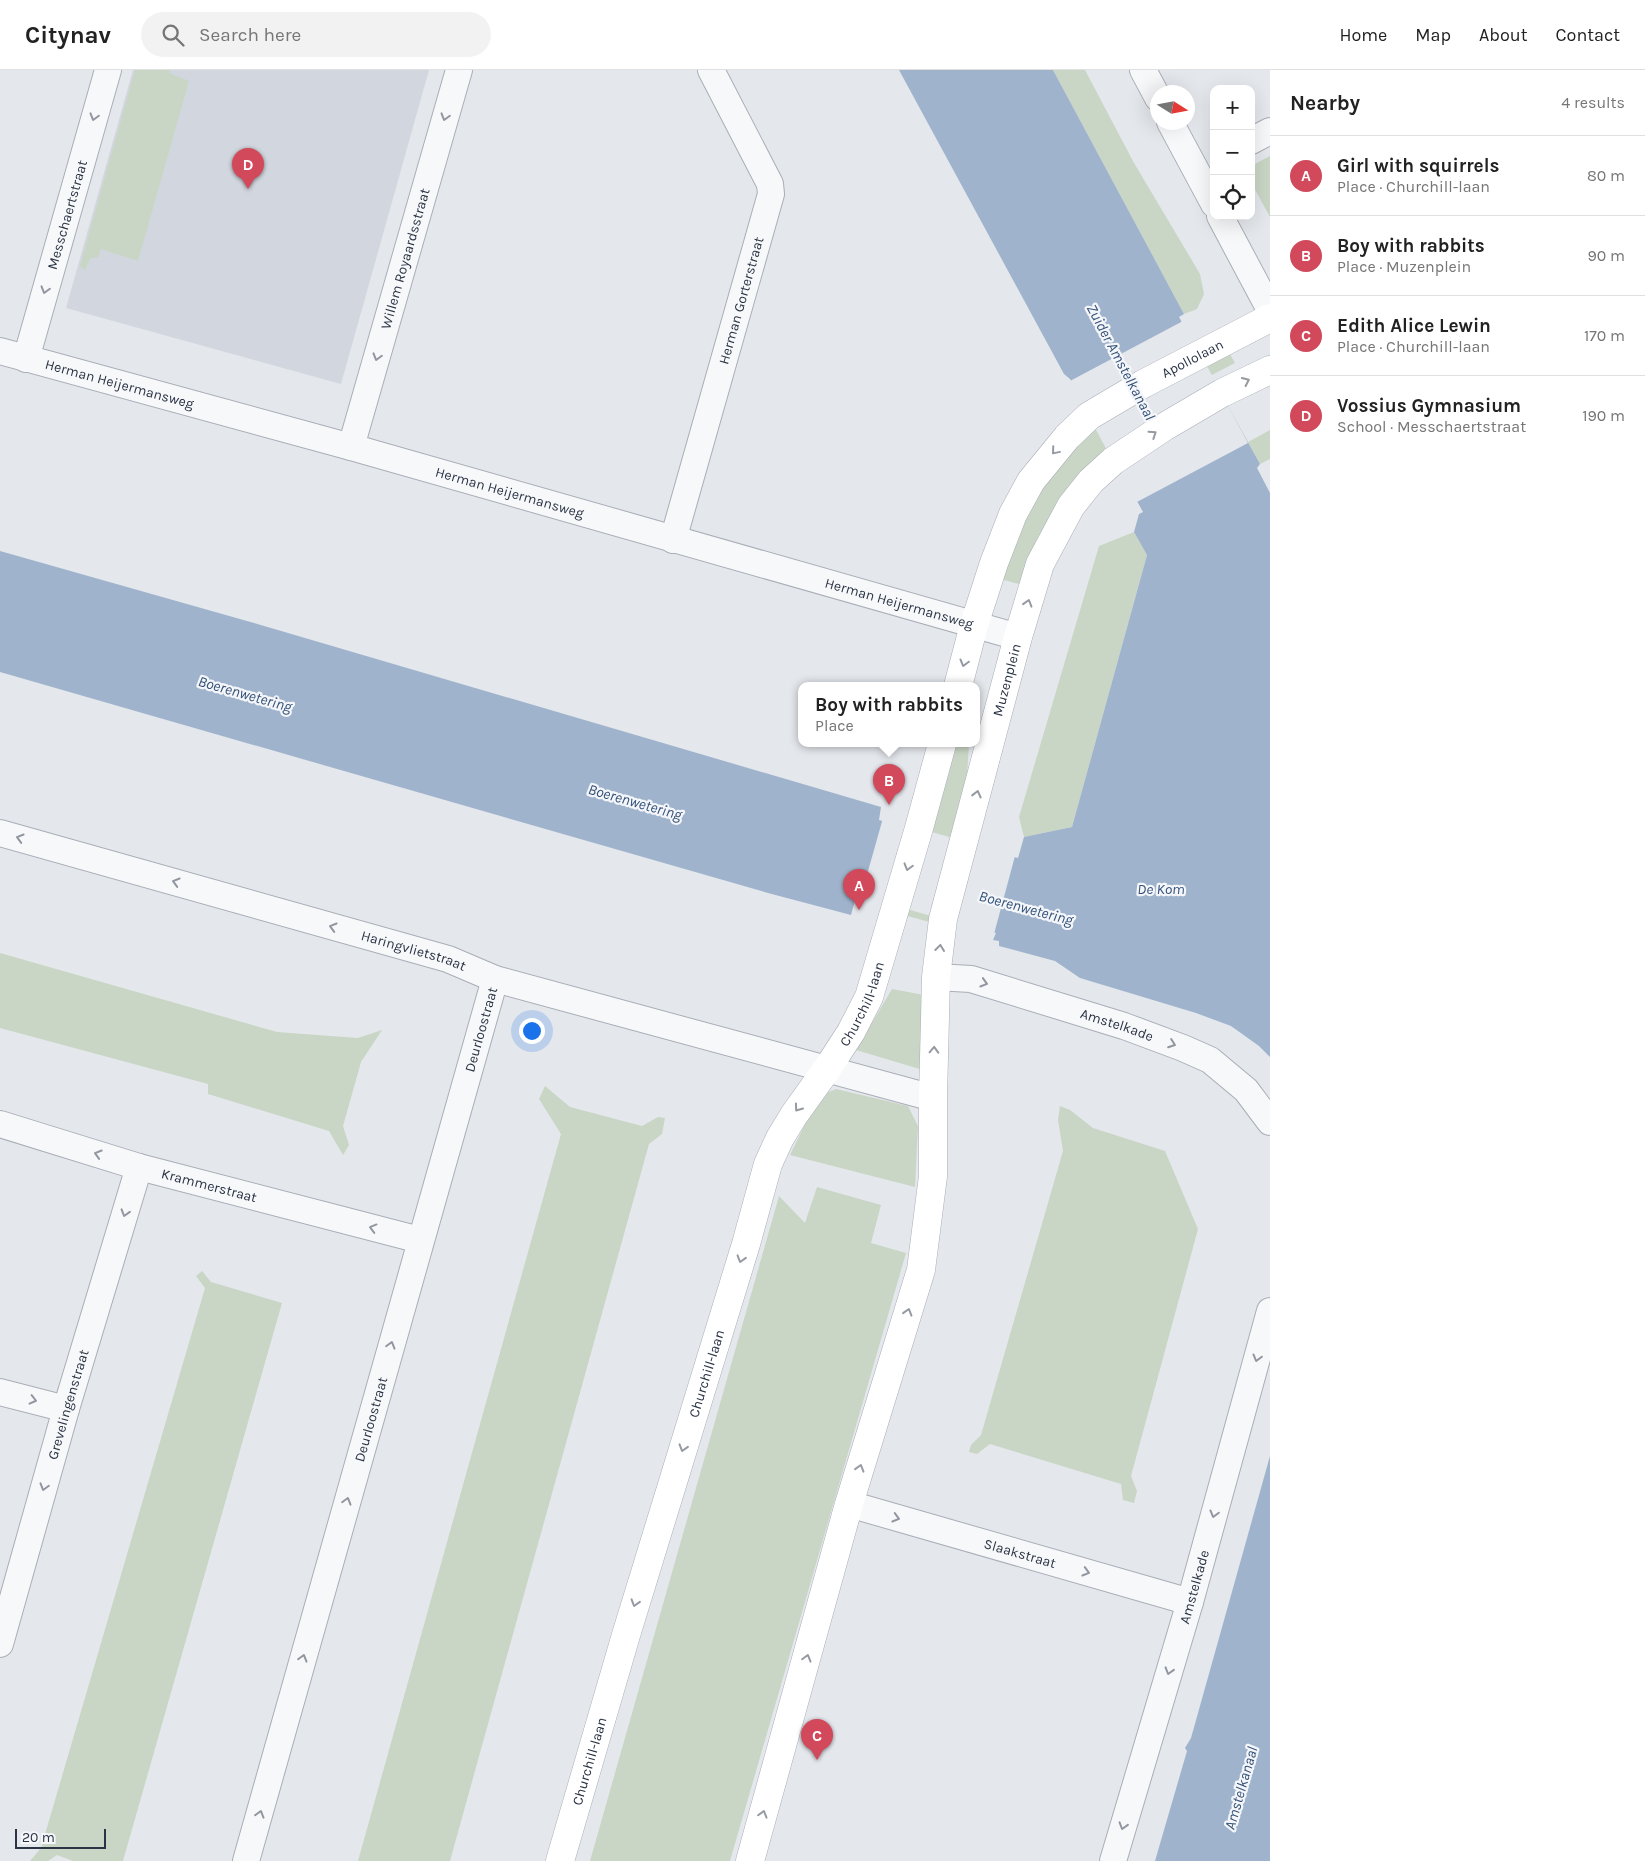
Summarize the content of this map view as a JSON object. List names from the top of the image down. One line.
{"streets":{"street":["Messchaertstraat","Willem Royaardsstraat","Herman Gorterstraat","Apollolaan","Herman Heijermansweg","Muzenplein","Haringvlietstraat","Churchill-laan","Amstelkade","Deurloostraat","Krammerstraat","Grevelingenstraat","Slaakstraat"]},"crossings":[["Messchaertstraat","Herman Heijermansweg"],["Willem Royaardsstraat","Herman Heijermansweg"],["Herman Gorterstraat","Herman Heijermansweg"],["Apollolaan","Herman Heijermansweg"],["Herman Heijermansweg","Muzenplein"],["Muzenplein","Amstelkade"],["Haringvlietstraat","Churchill-laan"],["Haringvlietstraat","Deurloostraat"],["Amstelkade","Slaakstraat"],["Deurloostraat","Krammerstraat"],["Krammerstraat","Grevelingenstraat"]],"one_way":["Messchaertstraat","Willem Royaardsstraat","Apollolaan","Muzenplein","Haringvlietstraat","Deurloostraat","Krammerstraat","Grevelingenstraat","Slaakstraat"],"water":["Zuider Amstelkanaal","Boerenwetering","De Kom","Amstelkanaal"],"scale_bar":"20 m","north":"right","page":{"header":"Citynav","search":"Search here","nav":["Home","Map","About","Contact"],"heading":["Nearby","4 results"],"map_buttons":["+","−"],"list":[{"mark":"A","name":"Girl with squirrels","note":"Place · Churchill-laan","value":"80 m"},{"mark":"B","name":"Boy with rabbits","note":"Place · Muzenplein","value":"90 m"},{"mark":"C","name":"Edith Alice Lewin","note":"Place · Churchill-laan","value":"170 m"},{"mark":"D","name":"Vossius Gymnasium","note":"School · Messchaertstraat","value":"190 m"}],"pins":["D","B","A","C"],"popup":["Boy with rabbits","Place"],"scale":"20 m"}}
